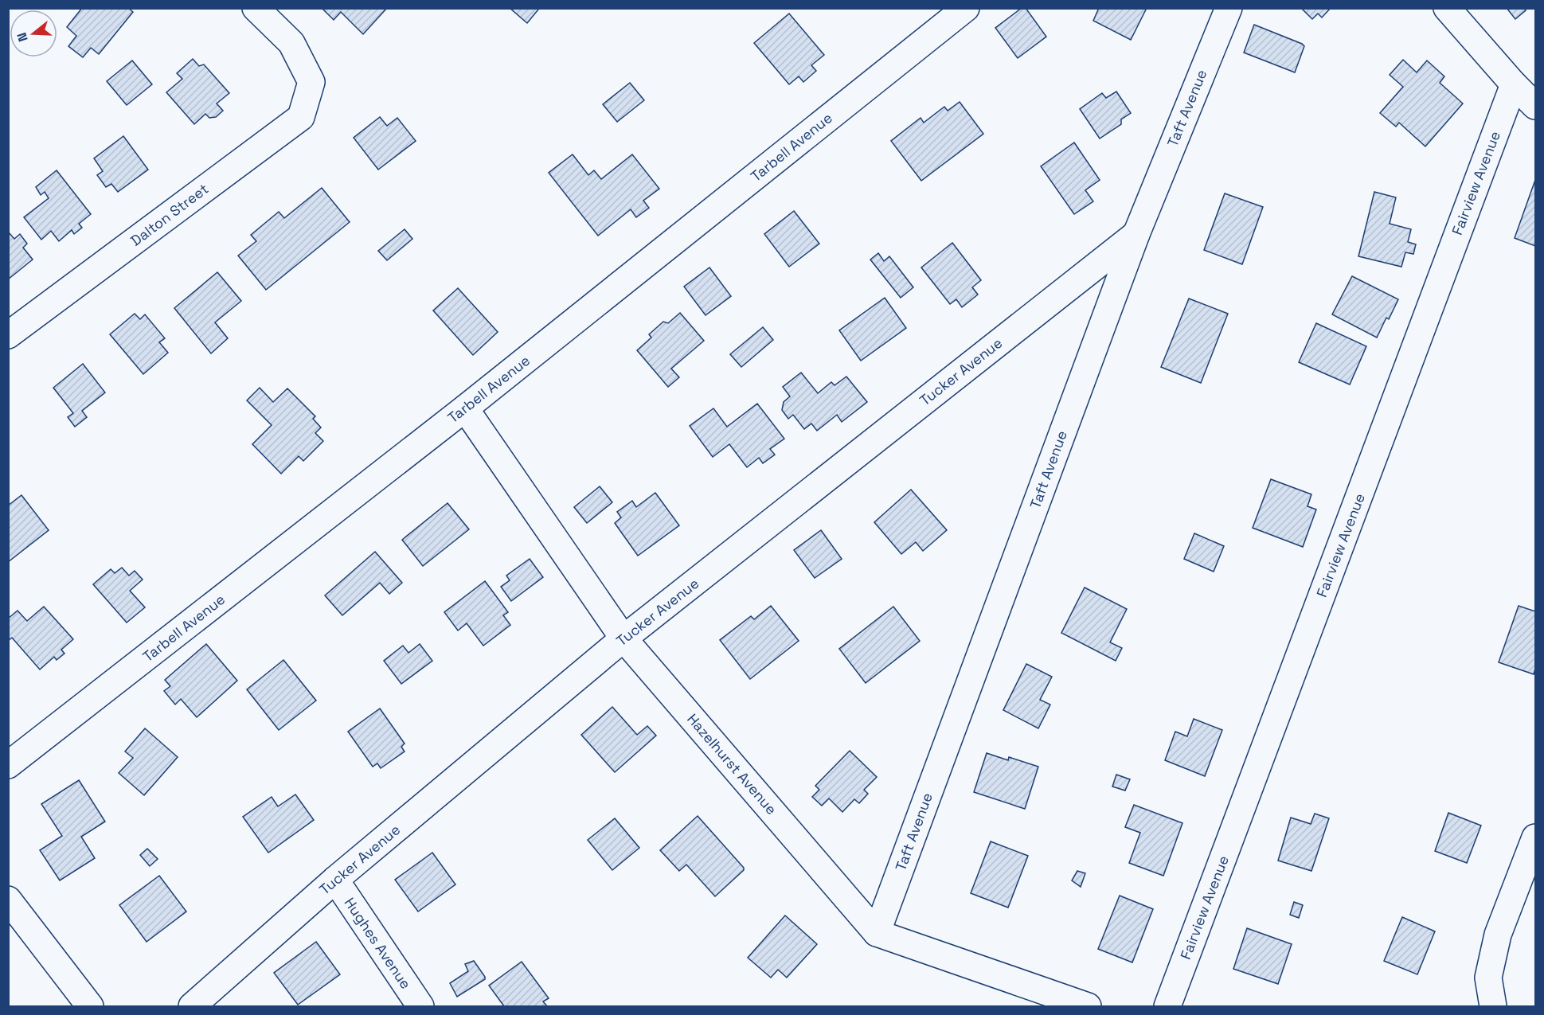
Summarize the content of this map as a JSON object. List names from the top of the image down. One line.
{"streets":{"street":["Taft Avenue","Tarbell Avenue","Fairview Avenue","Dalton Street","Tucker Avenue","Hazelhurst Avenue","Hughes Avenue"]},"crossings":[["Taft Avenue","Tucker Avenue"],["Taft Avenue","Hazelhurst Avenue"],["Tarbell Avenue","Hazelhurst Avenue"],["Tucker Avenue","Hazelhurst Avenue"],["Tucker Avenue","Hughes Avenue"]],"north":"left"}
